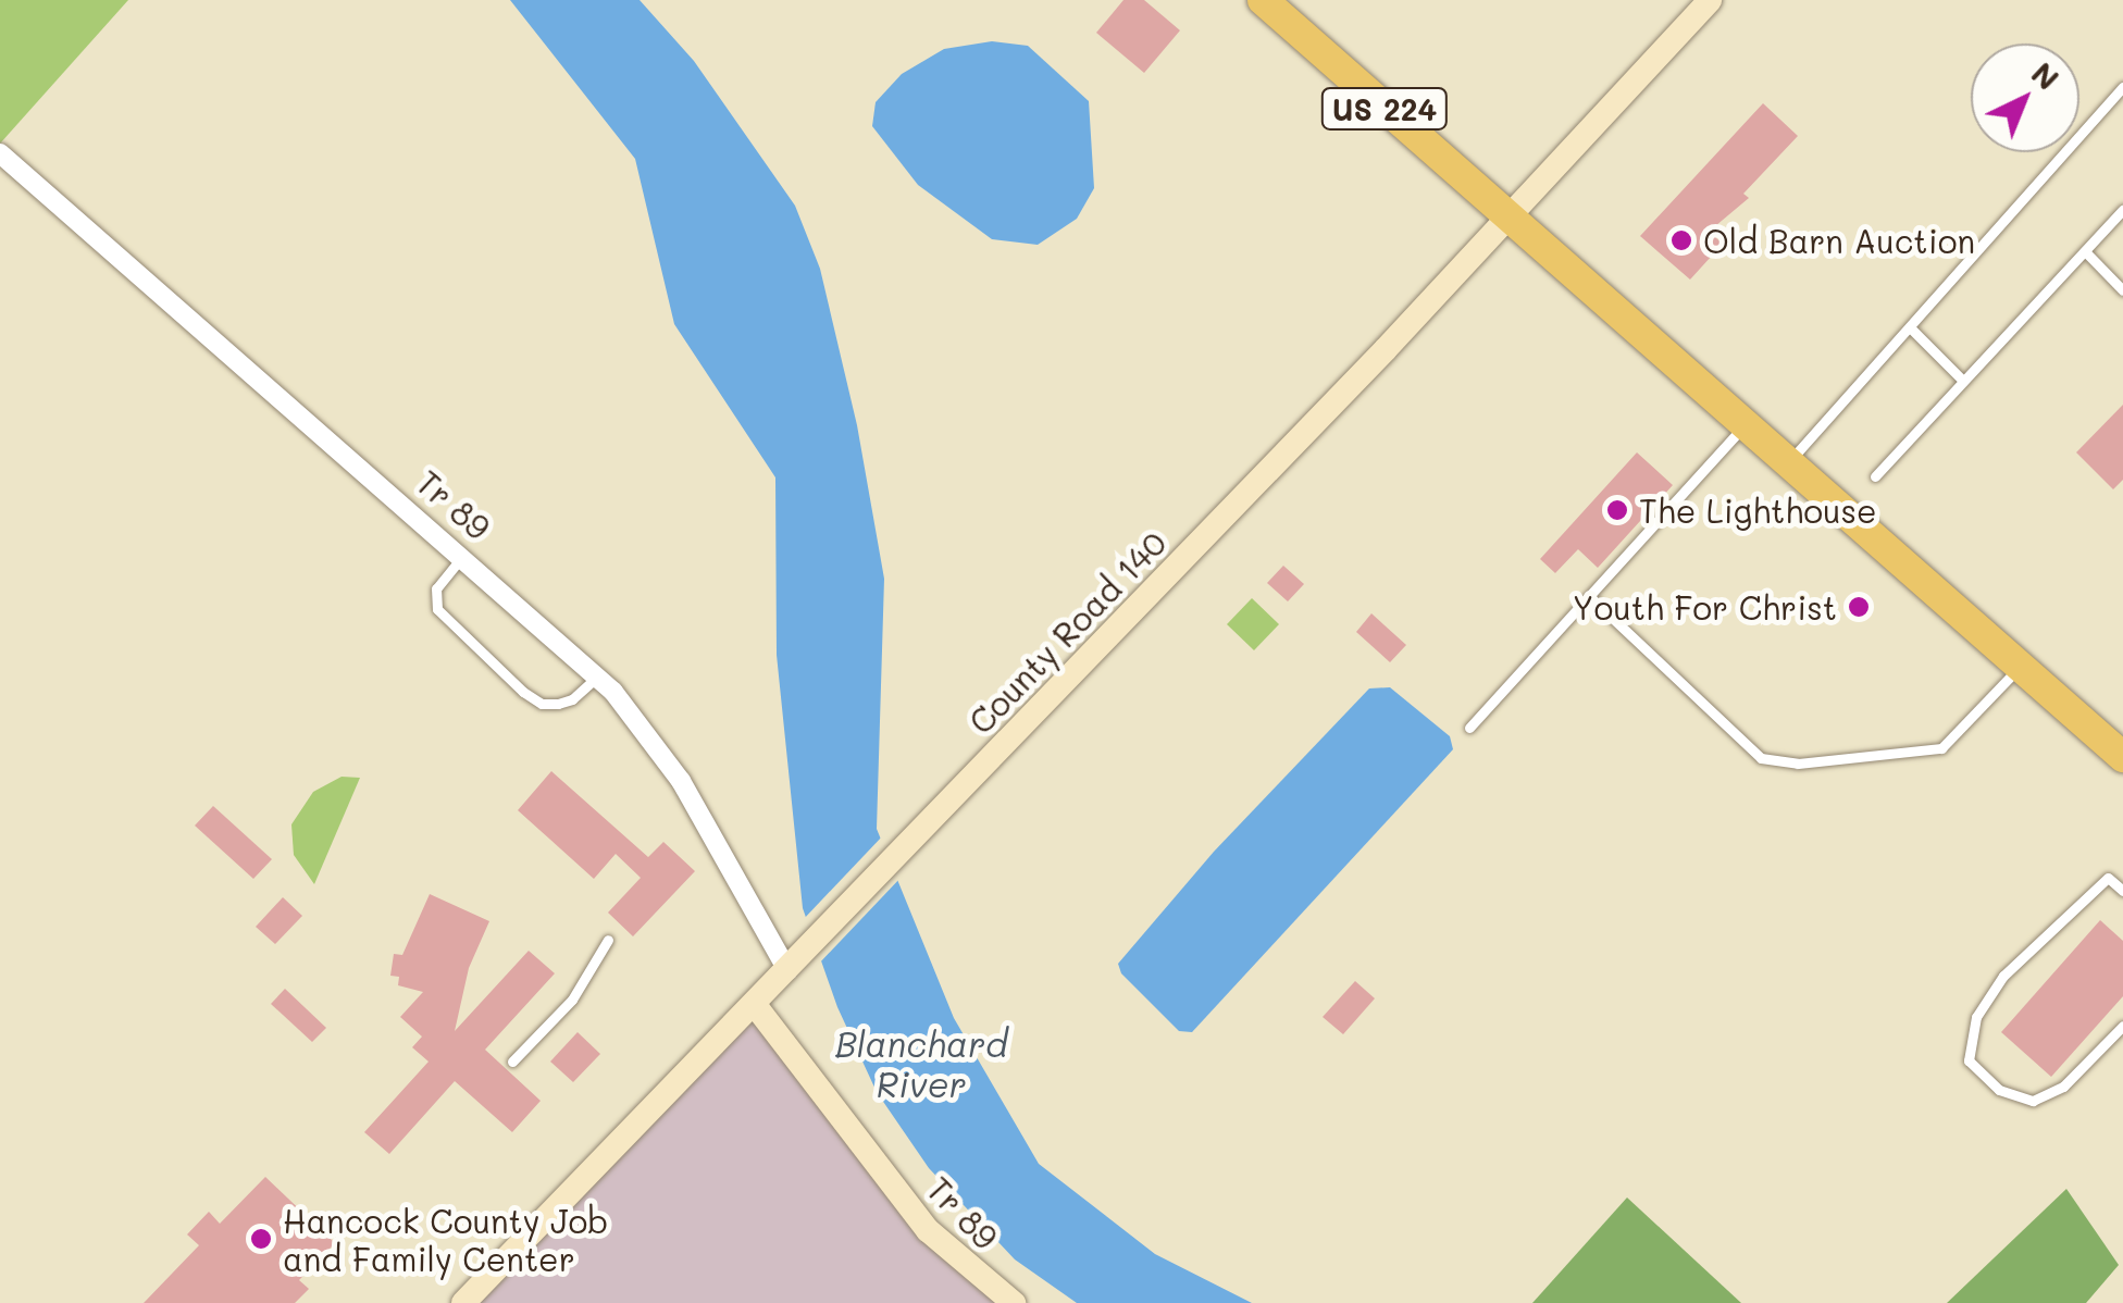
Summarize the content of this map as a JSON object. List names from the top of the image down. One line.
{"streets":{"main road":["US 224"],"street":["Tr 89","County Road 140"]},"crossings":[["US 224","County Road 140"],["Tr 89","County Road 140"]],"water":["Blanchard River"],"places":["Old Barn Auction","The Lighthouse","Youth For Christ","Hancock County Job and Family Center"],"north":"top right"}
